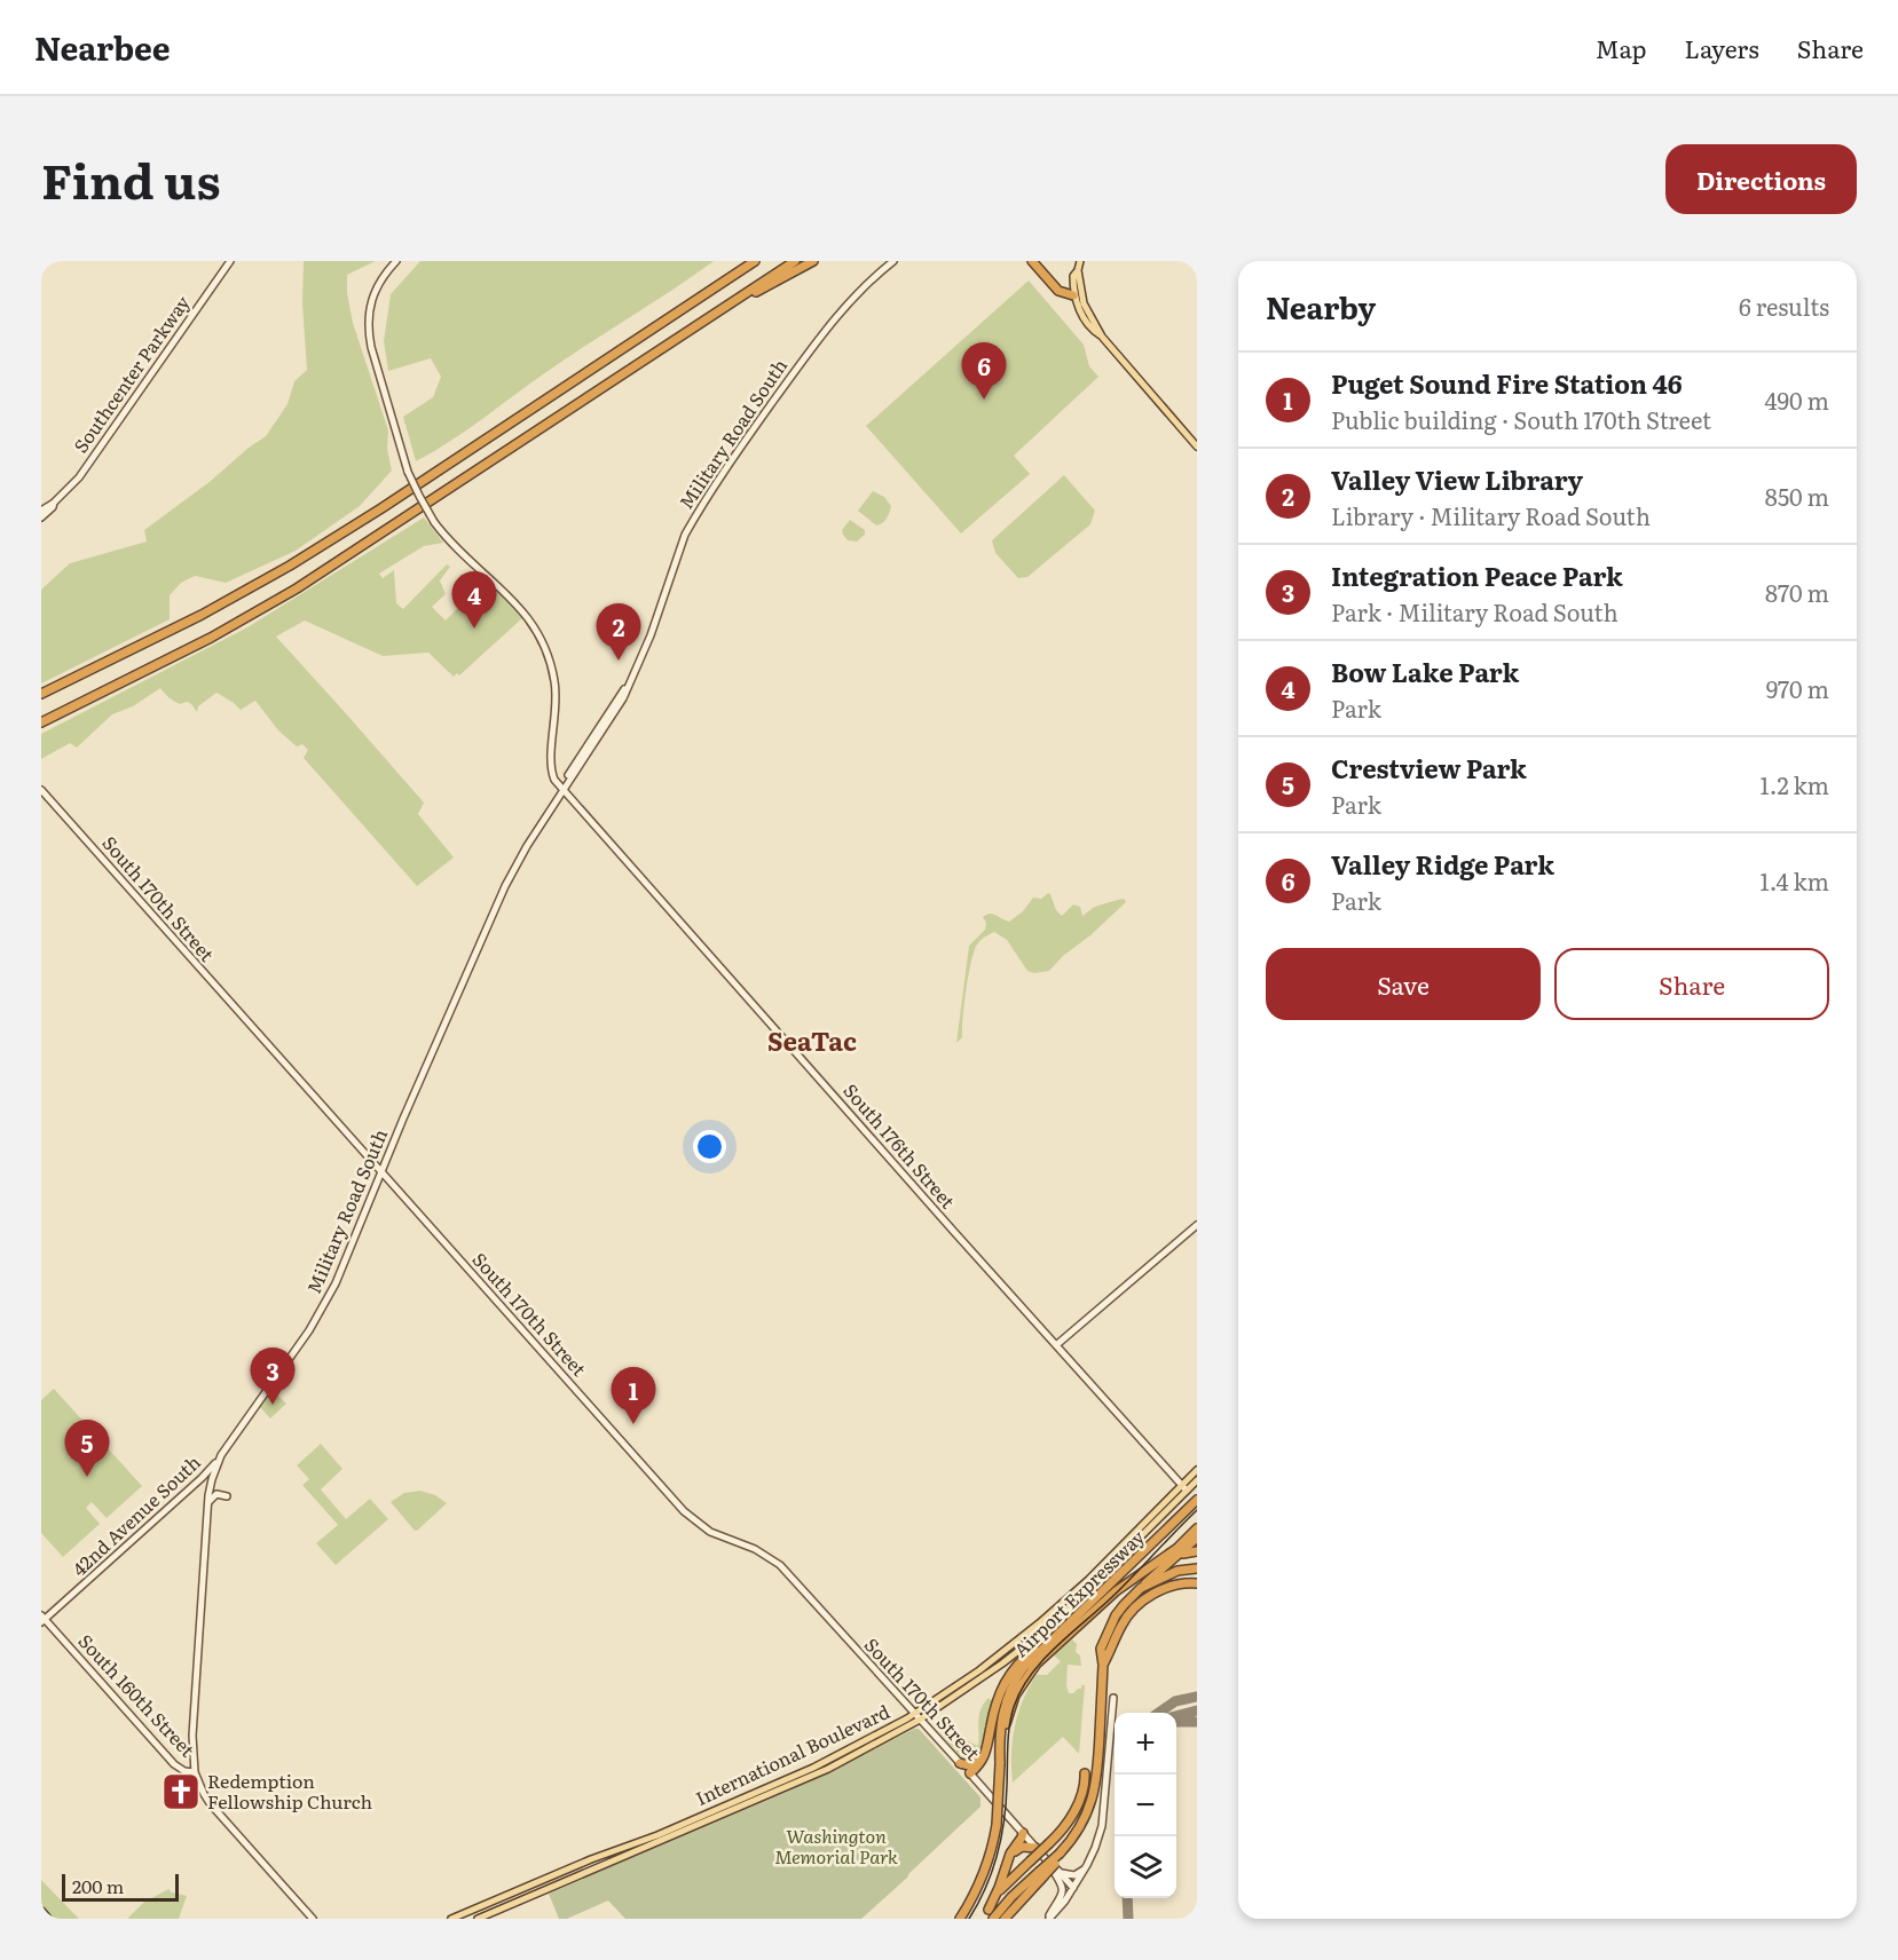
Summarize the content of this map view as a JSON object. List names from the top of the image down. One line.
{"streets":{"highway":["Airport Expressway"],"main road":["International Boulevard"],"street":["Southcenter Parkway","Military Road South","South 170th Street","South 176th Street","42nd Avenue South","South 160th Street"]},"crossings":[["Military Road South","South 170th Street"],["Military Road South","South 176th Street"],["Military Road South","42nd Avenue South"],["Military Road South","South 160th Street"],["South 170th Street","International Boulevard"],["South 176th Street","International Boulevard"],["42nd Avenue South","South 160th Street"]],"districts":["SeaTac"],"parks":["Washington Memorial Park"],"places":{"church":["Redemption Fellowship Church"]},"scale_bar":"200 m","page":{"header":"Nearbee","nav":["Map","Layers","Share"],"title":"Find us","buttons":["Directions",["Save","Share"]],"heading":["Nearby","6 results"],"pins":["6","4","2","3","1","5"],"list":[{"mark":"1","name":"Puget Sound Fire Station 46","note":"Public building · South 170th Street","value":"490 m"},{"mark":"2","name":"Valley View Library","note":"Library · Military Road South","value":"850 m"},{"mark":"3","name":"Integration Peace Park","note":"Park · Military Road South","value":"870 m"},{"mark":"4","name":"Bow Lake Park","note":"Park","value":"970 m"},{"mark":"5","name":"Crestview Park","note":"Park","value":"1.2 km"},{"mark":"6","name":"Valley Ridge Park","note":"Park","value":"1.4 km"}],"map_buttons":["+","−"],"scale":"200 m"}}
